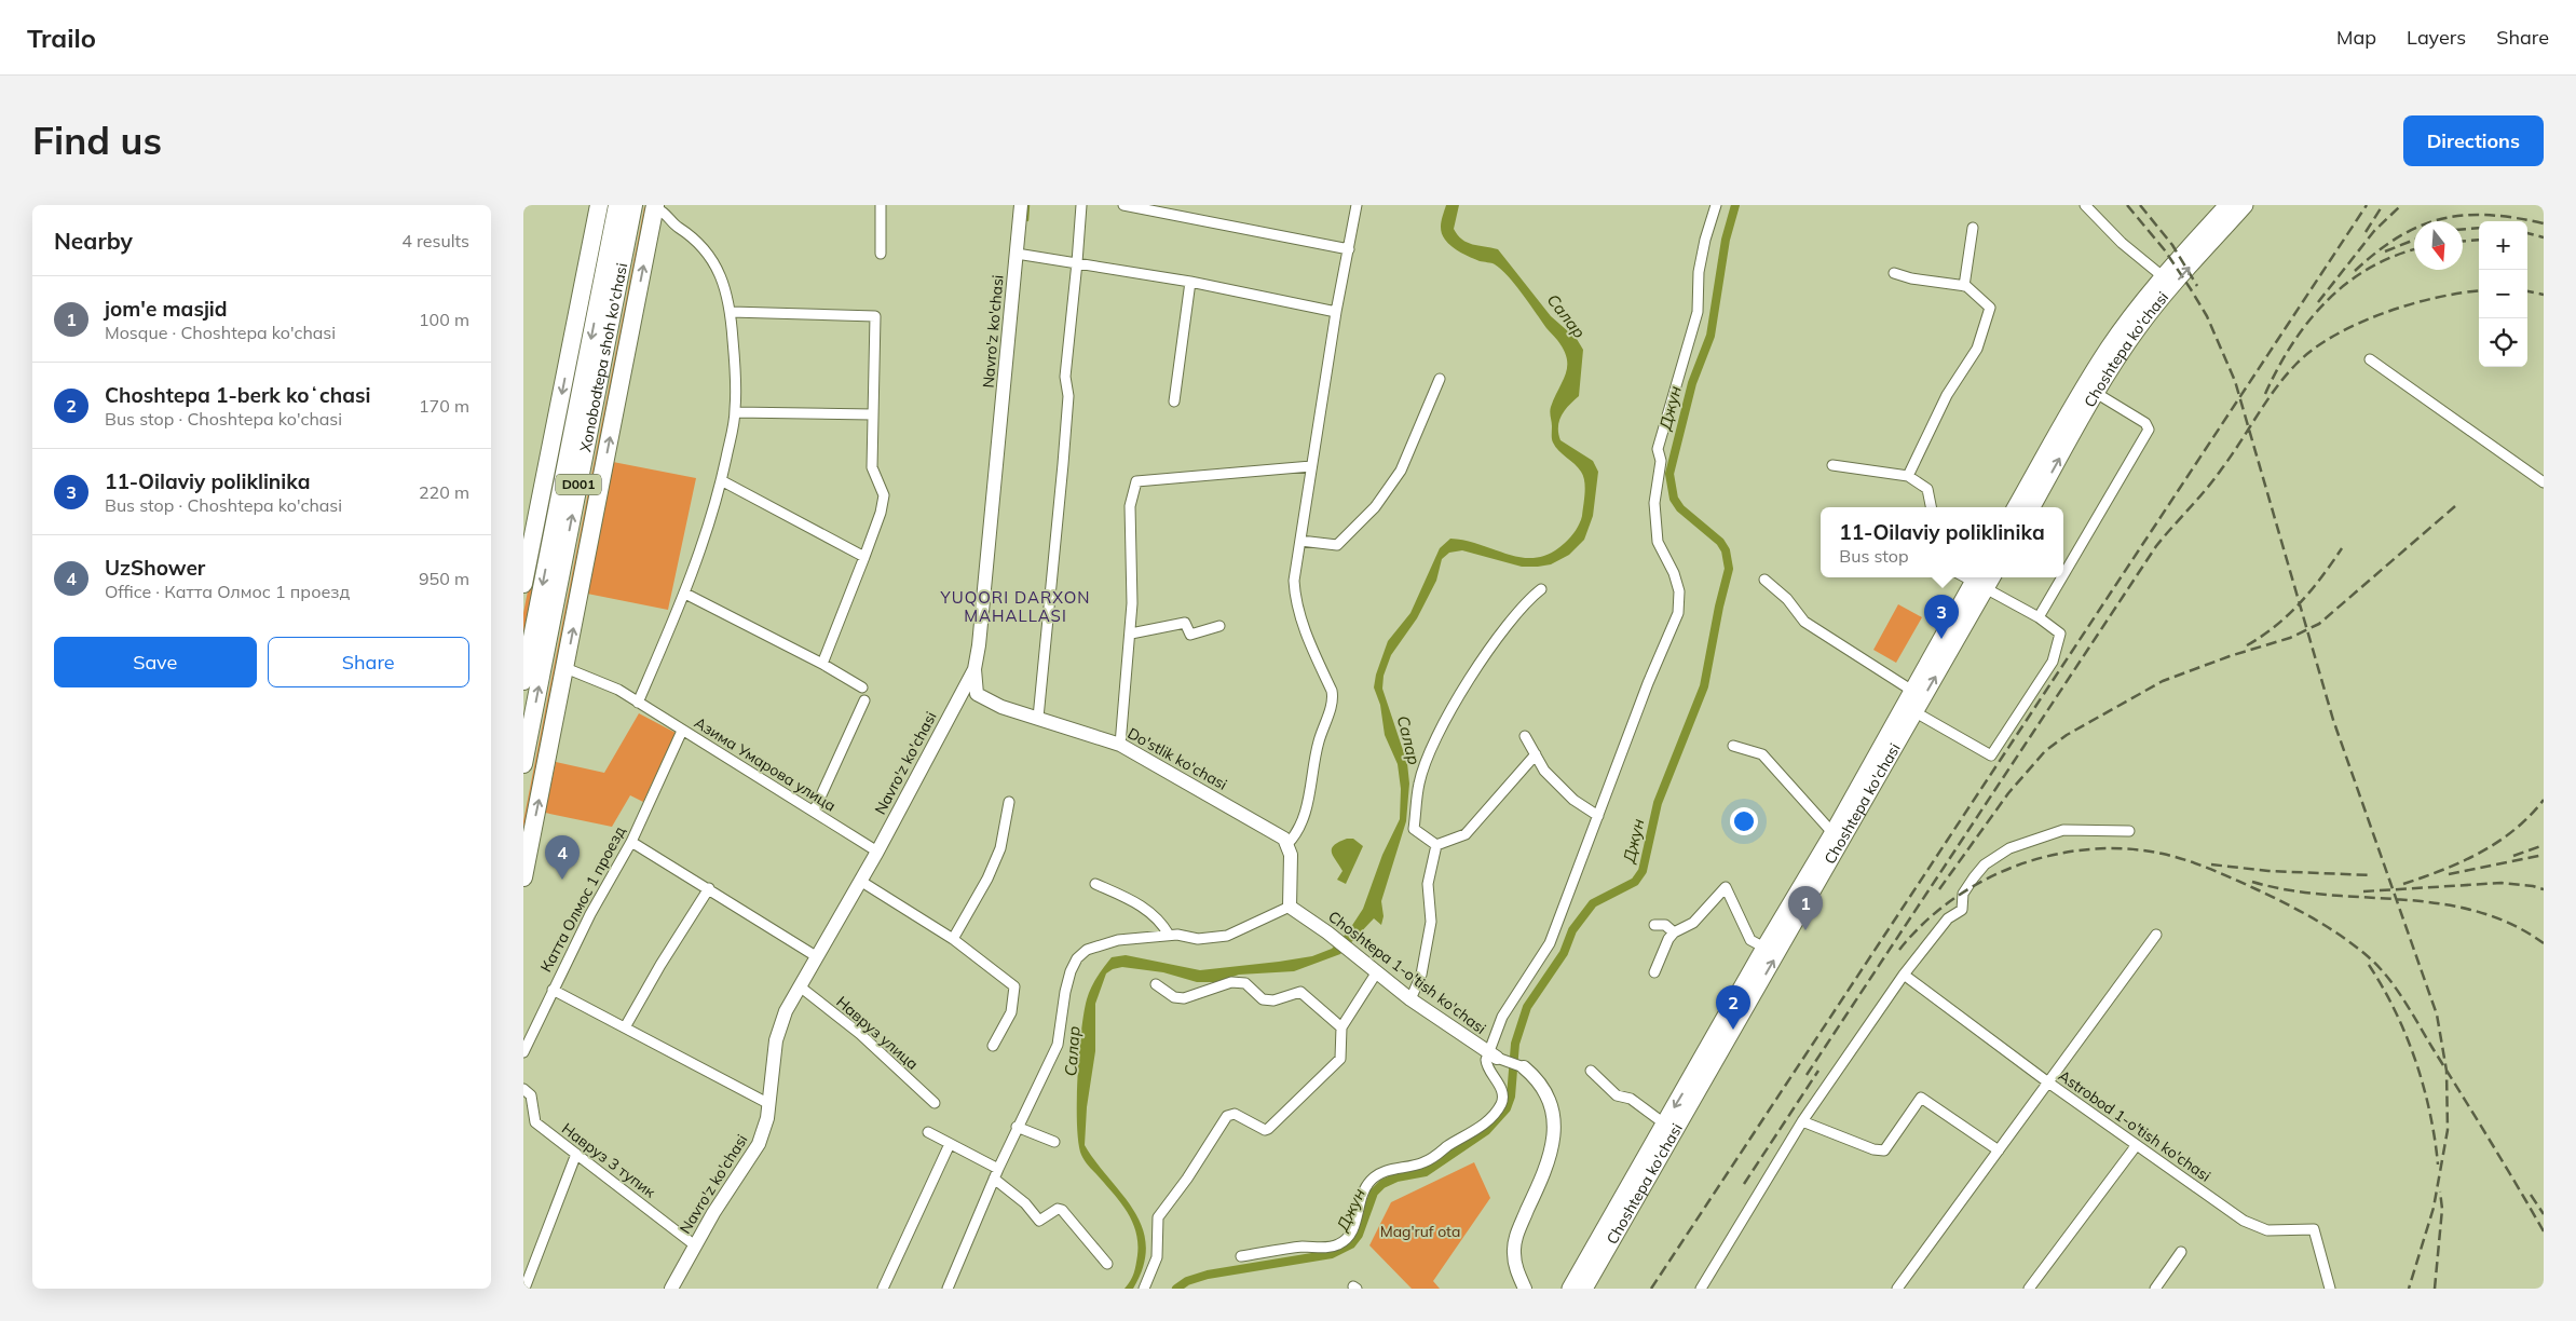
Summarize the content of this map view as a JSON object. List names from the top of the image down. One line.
{"streets":{"highway":["Xonobodtepa shoh ko'chasi","D001"],"main road":["Choshtepa ko'chasi"],"street":["Navro'z ko'chasi","Do'stlik ko'chasi","Азима Умарова улица","Катта Олмос 1 проезд","Choshtepa 1-o'tish ko'chasi","Навруз улица","Astrobod 1-o'tish ko'chasi","Навруз 3 тупик"]},"crossings":[["Navro'z ko'chasi","Do'stlik ko'chasi"],["Navro'z ko'chasi","Азима Умарова улица"],["Navro'z ko'chasi","Навруз улица"],["Navro'z ko'chasi","Навруз 3 тупик"],["Азима Умарова улица","Катта Олмос 1 проезд"]],"districts":["YUQORI DARXON MAHALLASI"],"water":["Салар","Джун"],"parks":["Mag'ruf ota"],"north":"bottom","page":{"header":"Trailo","nav":["Map","Layers","Share"],"buttons":["Directions",["Save","Share"]],"title":"Find us","heading":["Nearby","4 results"],"map_buttons":["+","−"],"list":[{"mark":"1","name":"jom'e masjid","note":"Mosque · Choshtepa ko'chasi","value":"100 m"},{"mark":"2","name":"Choshtepa 1-berk koʻchasi","note":"Bus stop · Choshtepa ko'chasi","value":"170 m"},{"mark":"3","name":"11-Oilaviy poliklinika","note":"Bus stop · Choshtepa ko'chasi","value":"220 m"},{"mark":"4","name":"UzShower","note":"Office · Катта Олмос 1 проезд","value":"950 m"}],"popup":["11-Oilaviy poliklinika","Bus stop"],"pins":["3","4","1","2"]}}
